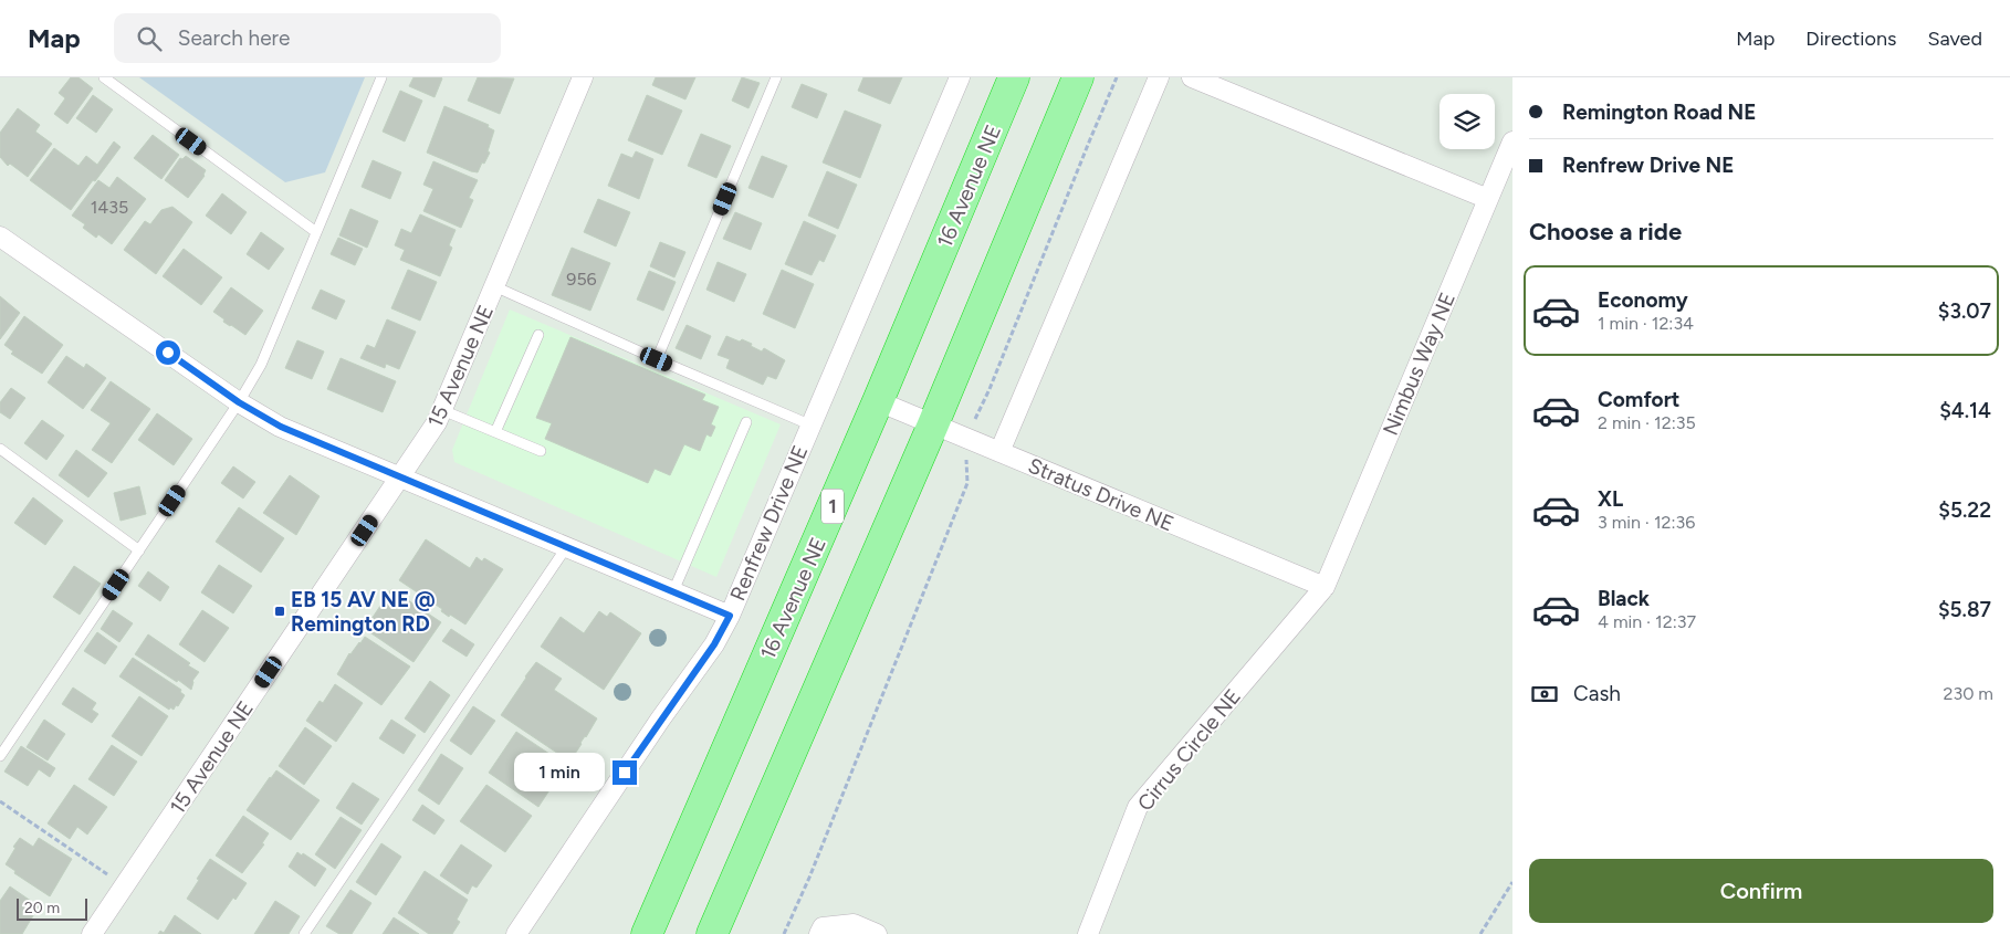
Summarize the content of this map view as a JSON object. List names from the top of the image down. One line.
{"streets":{"highway":["16 Avenue NE","1"],"street":["Nimbus Way NE","15 Avenue NE","Stratus Drive NE","Renfrew Drive NE","Cirrus Circle NE"]},"crossings":[["16 Avenue NE","Stratus Drive NE"],["Nimbus Way NE","Stratus Drive NE"],["Nimbus Way NE","Cirrus Circle NE"],["Stratus Drive NE","Cirrus Circle NE"]],"places":{"transit":["EB 15 AV NE @ Remington RD"]},"house_numbers":["1435","956"],"scale_bar":"20 m","page":{"header":"Map","search":"Search here","nav":["Map","Directions","Saved"],"banner":["Remington Road NE","Renfrew Drive NE"],"heading":"Choose a ride","list":[{"name":"Economy","note":"1 min · 12:34","value":"$3.07"},{"name":"Comfort","note":"2 min · 12:35","value":"$4.14"},{"name":"XL","note":"3 min · 12:36","value":"$5.22"},{"name":"Black","note":"4 min · 12:37","value":"$5.87"}],"pay":["Cash","230 m"],"bubble":"1 min","buttons":"Confirm","scale":"20 m"}}
